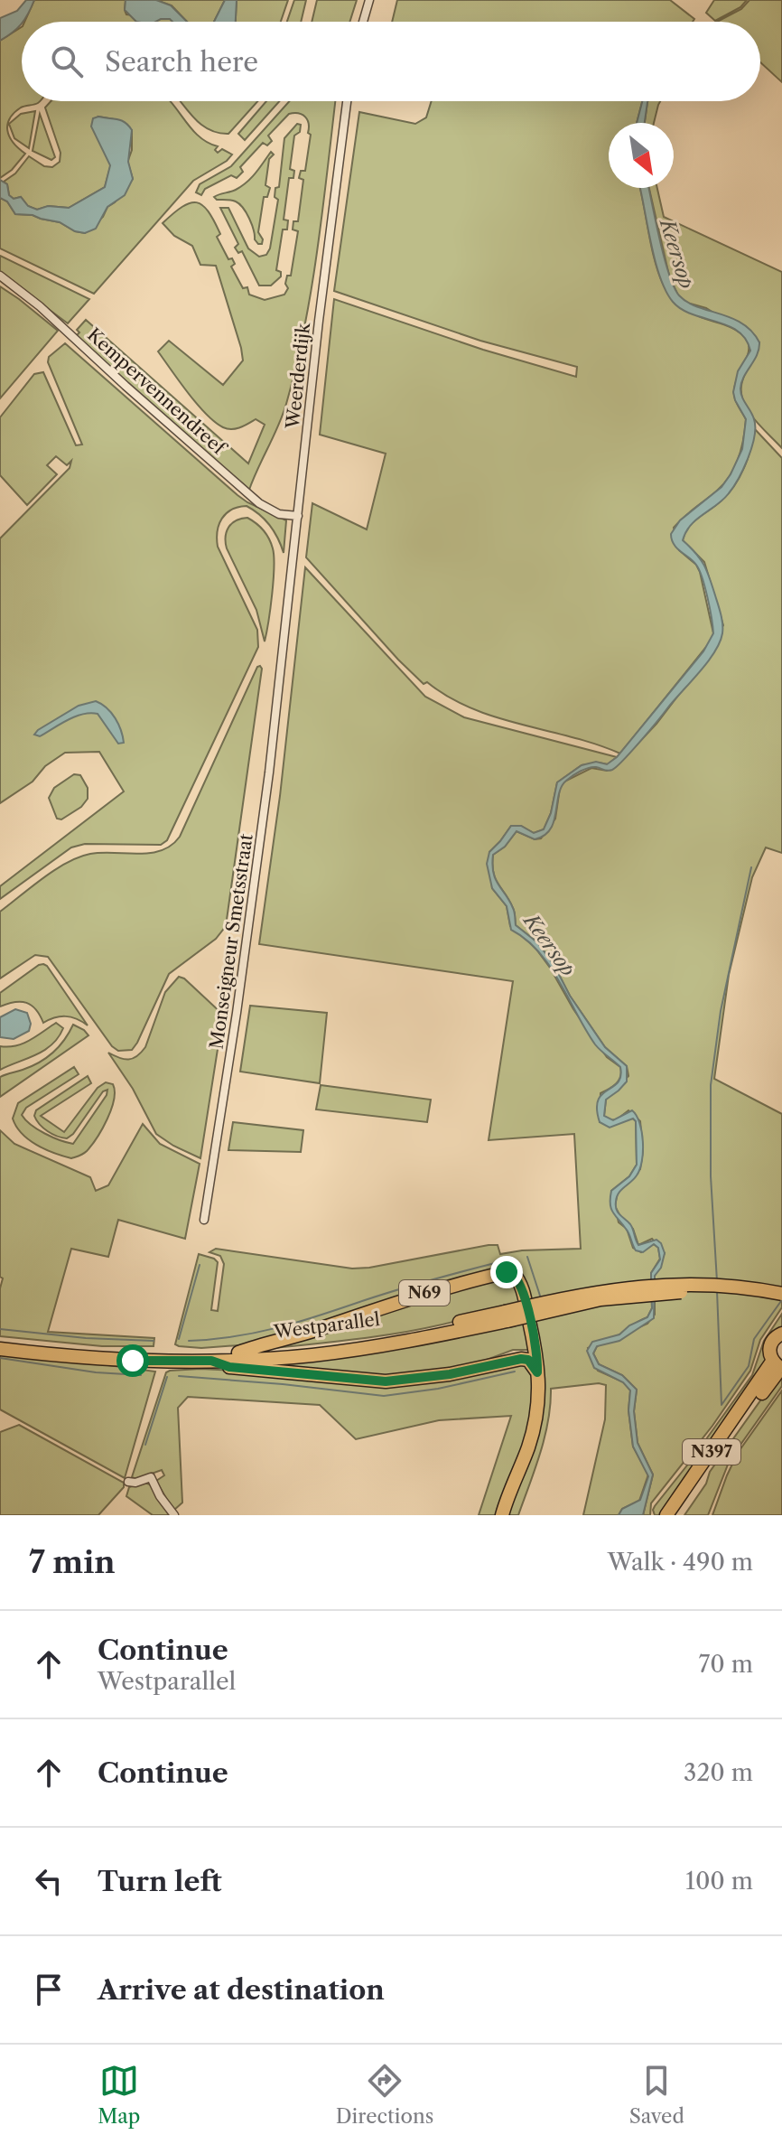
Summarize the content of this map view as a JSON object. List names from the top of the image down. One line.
{"streets":{"main road":["N69","Westparallel","N397"],"street":["Weerderdijk","Kempervennendreef","Monseigneur Smetsstraat"]},"crossings":[["Weerderdijk","Kempervennendreef"],["Weerderdijk","Monseigneur Smetsstraat"],["N69","Westparallel"]],"water":["Keersop"],"north":"bottom right","page":{"search":"Search here","heading":["7 min","Walk · 490 m"],"list":[["Continue","Westparallel","70 m"],["Continue","320 m"],["Turn left","100 m"],"Arrive at destination"],"nav":["Map","Directions","Saved"]}}
